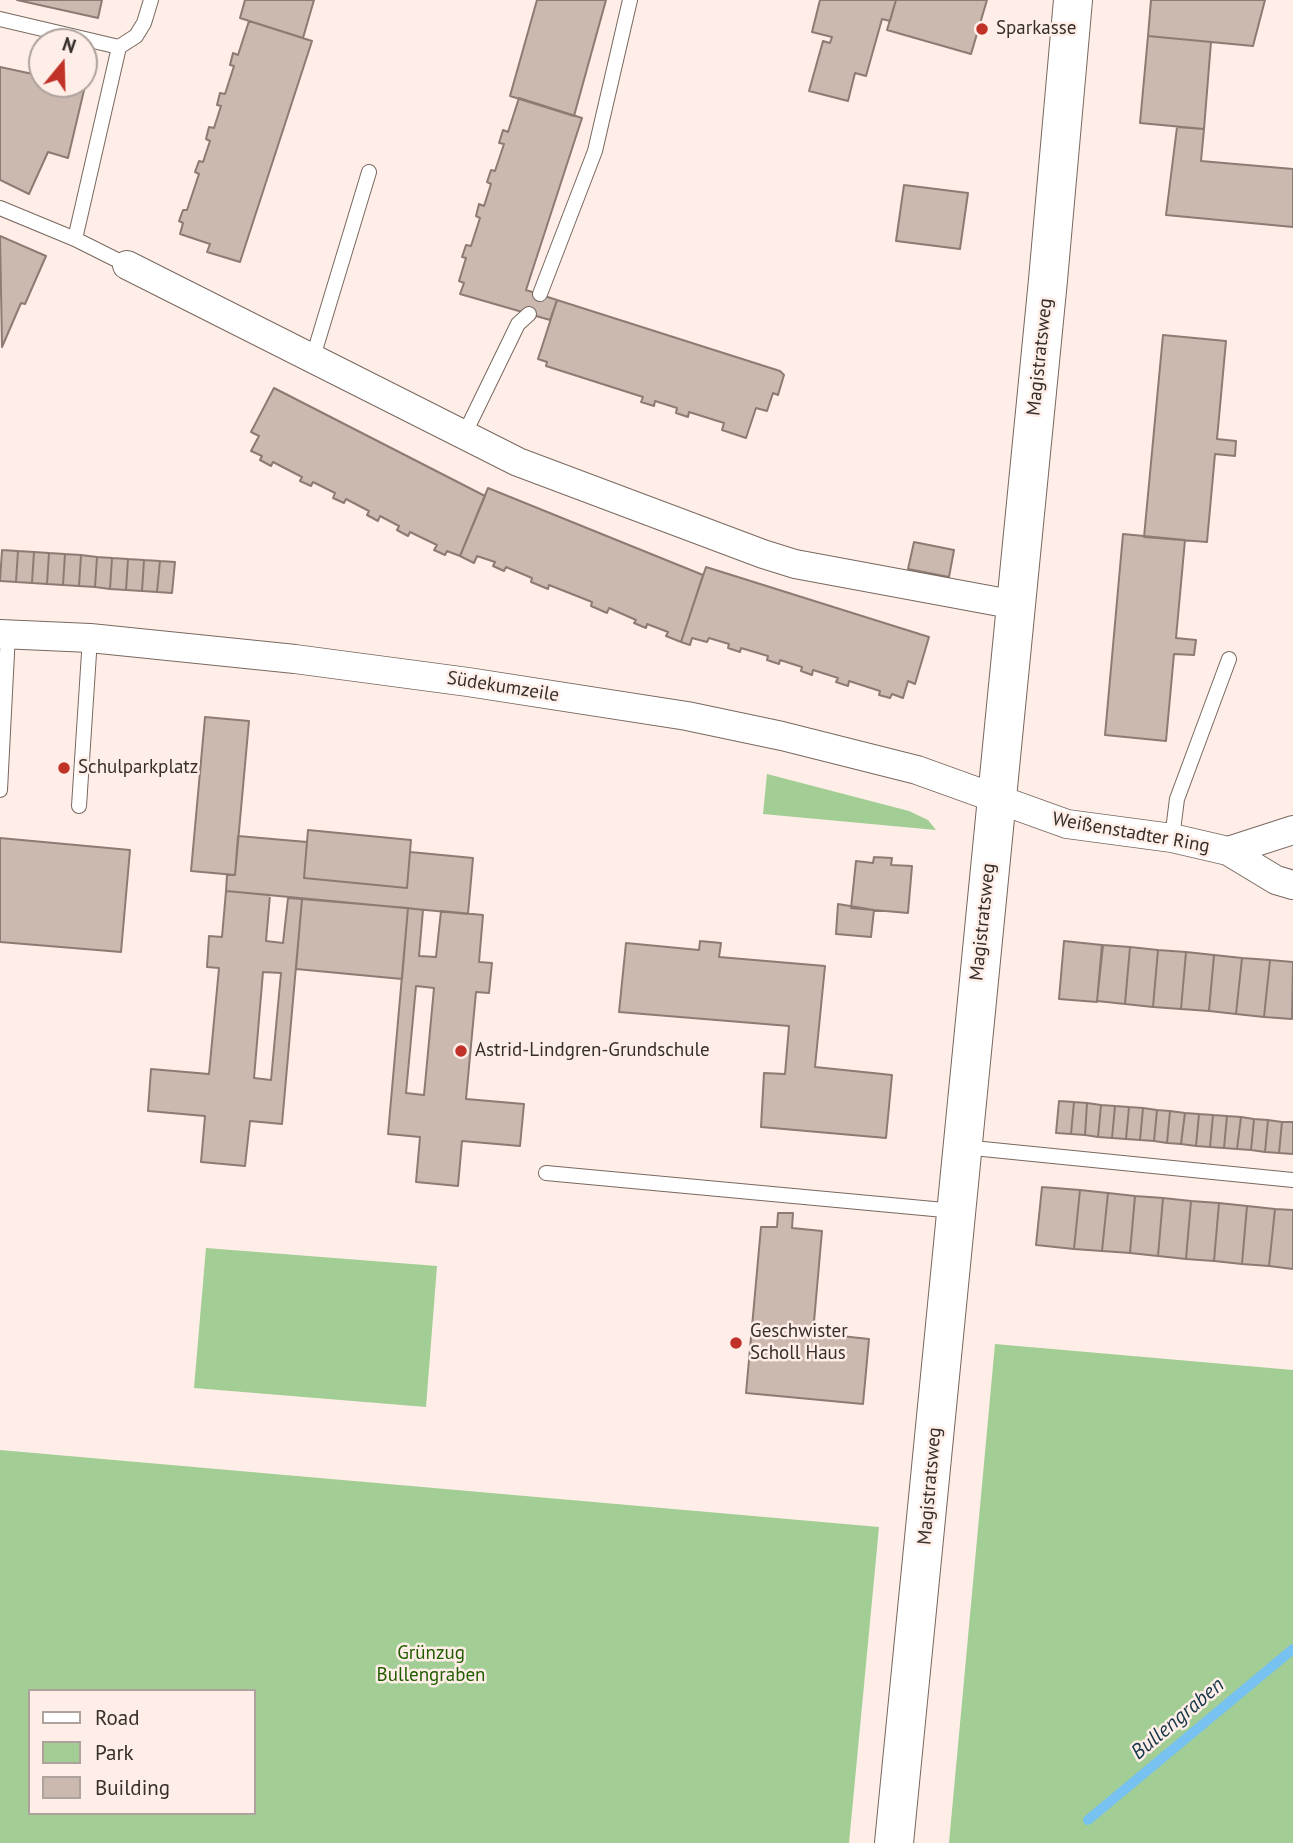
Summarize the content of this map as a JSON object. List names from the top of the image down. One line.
{"streets":{"street":["Magistratsweg","Südekumzeile","Weißenstadter Ring"]},"crossings":[["Magistratsweg","Südekumzeile"],["Magistratsweg","Weißenstadter Ring"],["Südekumzeile","Weißenstadter Ring"]],"water":["Bullengraben"],"parks":["Grünzug Bullengraben"],"places":["Sparkasse","Schulparkplatz","Astrid-Lindgren-Grundschule","Geschwister Scholl Haus"],"legend":["Road","Park","Building"],"north":"top"}
